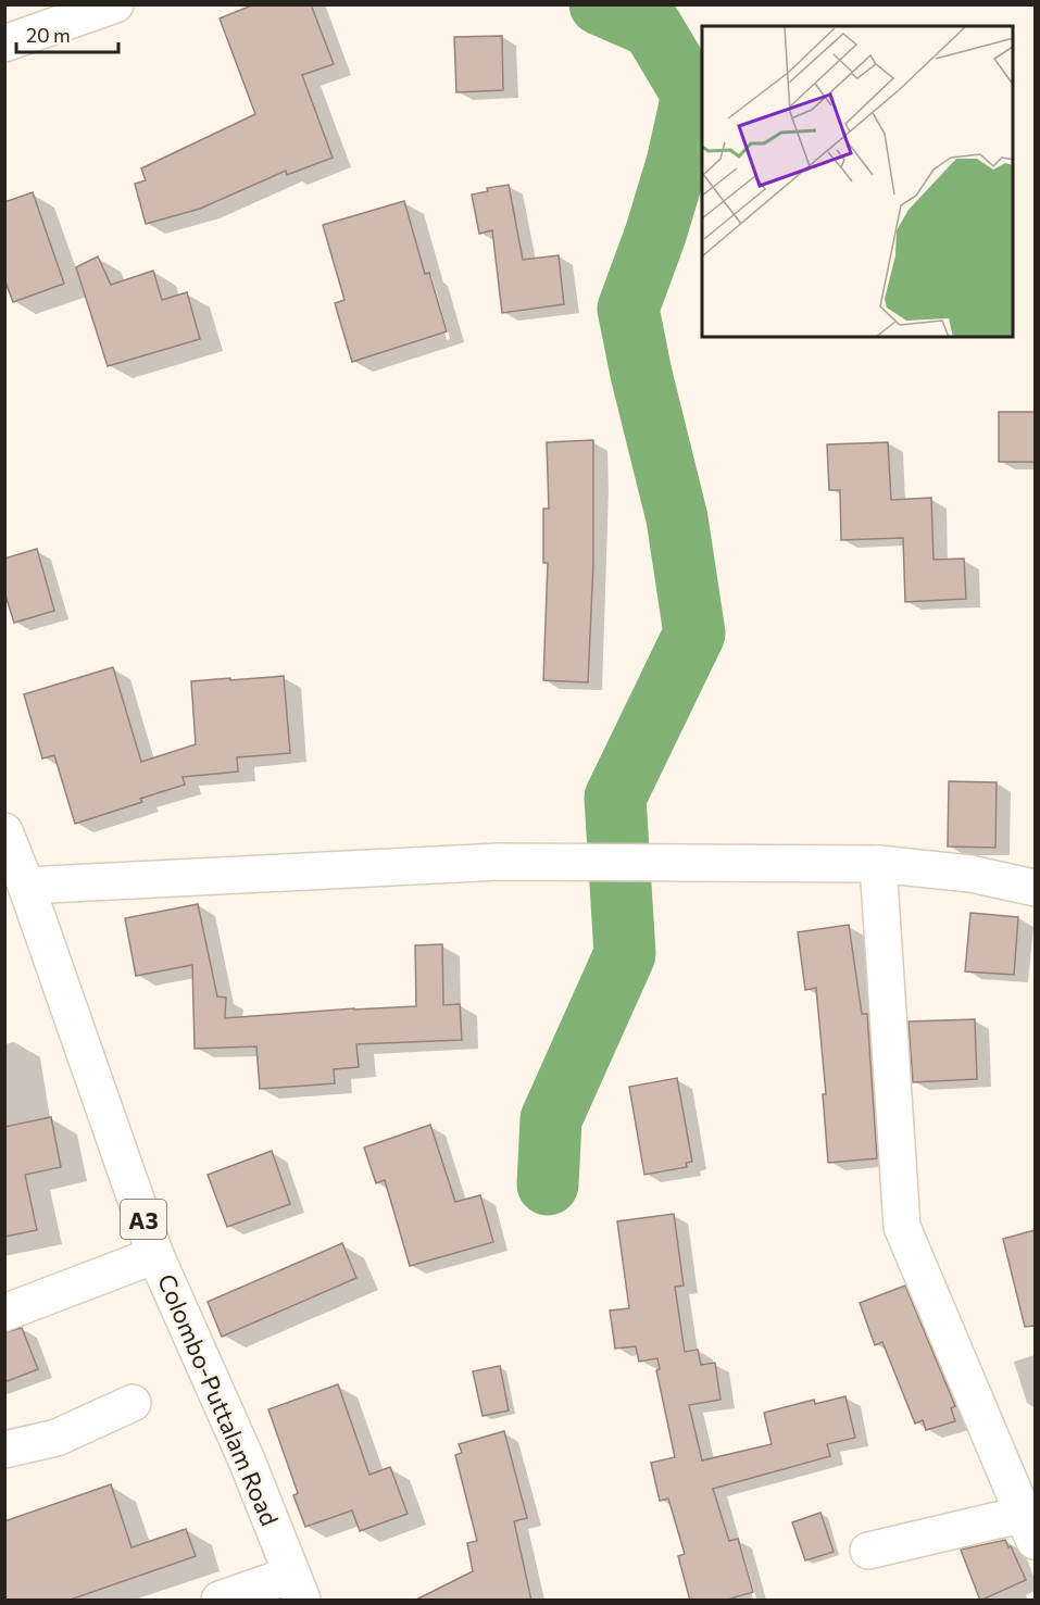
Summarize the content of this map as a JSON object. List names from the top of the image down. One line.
{"streets":{"main road":["A3","Colombo-Puttalam Road"]},"scale_bar":"20 m"}
